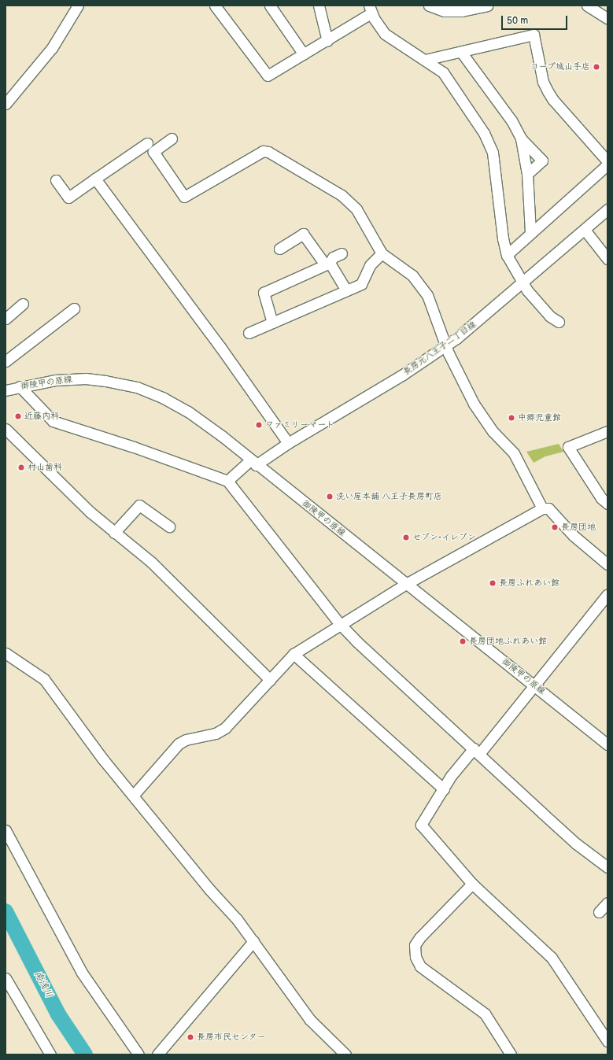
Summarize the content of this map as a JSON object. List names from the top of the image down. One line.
{"streets":{"street":["長房元八王子二丁目線","御陵甲の原線"]},"crossings":[["長房元八王子二丁目線","御陵甲の原線"]],"water":["南浅川"],"places":["コープ城山手店","近藤内科","中郷児童館","ファミリーマート","村山歯科","洗い屋本舗 八王子長房町店","長房団地","セブン-イレブン","長房ふれあい館","長房団地ふれあい館","長房市民センター"],"scale_bar":"50 m"}
